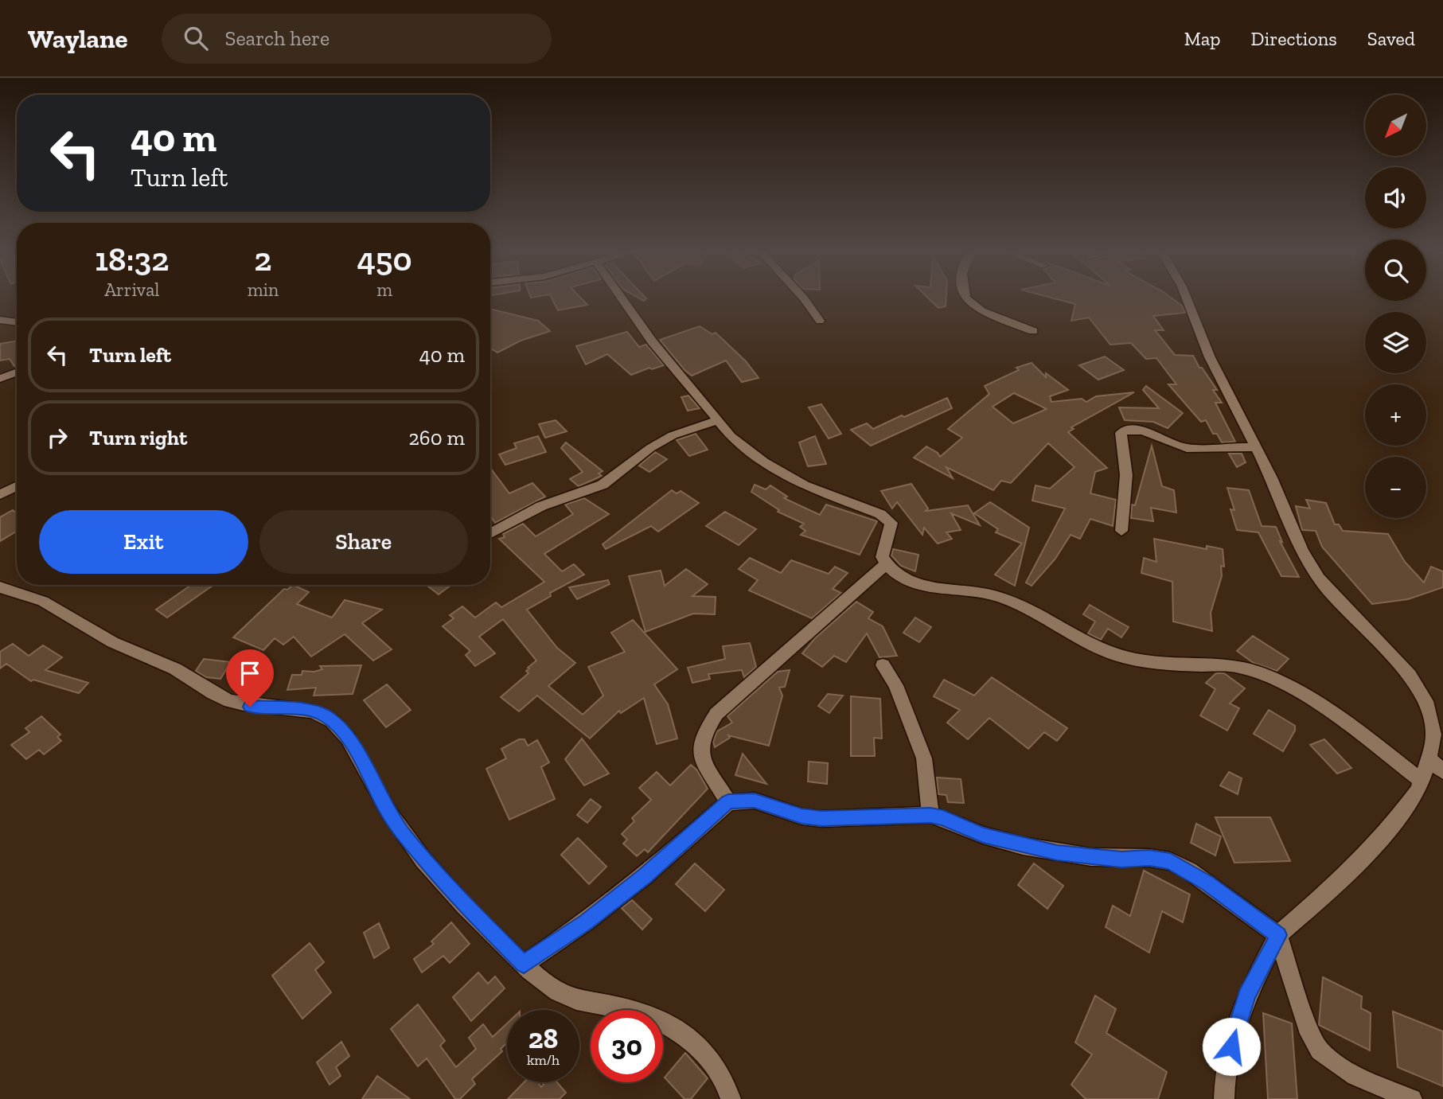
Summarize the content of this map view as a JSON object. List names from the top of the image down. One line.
{"north":"bottom left","page":{"header":"Waylane","search":"Search here","nav":["Map","Directions","Saved"],"map_buttons":["+","−"],"turn":["40 m","Turn left"],"eta":["18:32","Arrival","2","min","450","m"],"list":[{"name":"Turn left","value":"40 m"},{"name":"Turn right","value":"260 m"}],"buttons":["Exit","Share"],"speed":"28 km/h","limit":"30"}}
